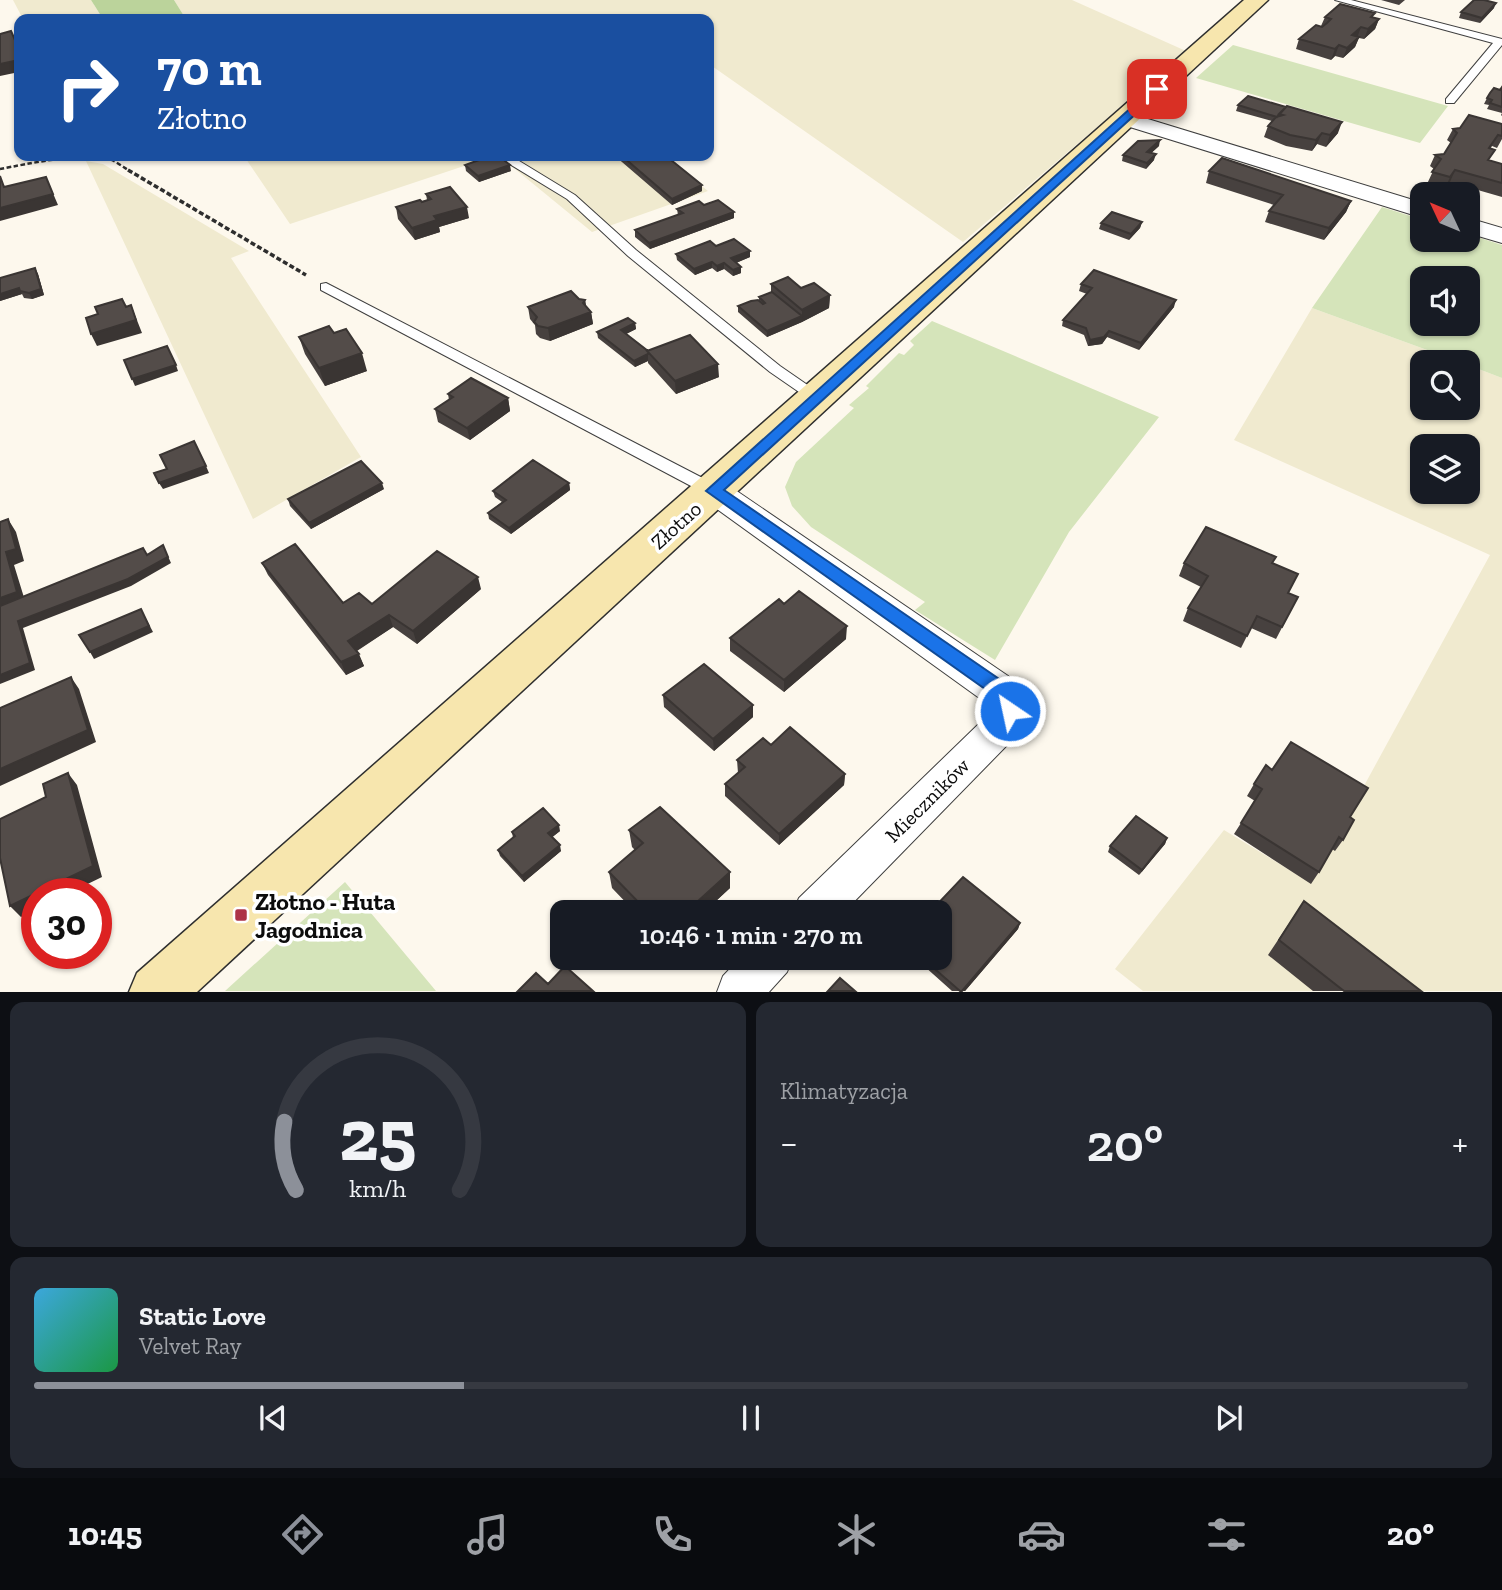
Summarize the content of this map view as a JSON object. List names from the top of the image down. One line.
{"streets":{"street":["Złotno","Mieczników"]},"crossings":[["Złotno","Mieczników"]],"places":{"transit":["Złotno - Huta Jagodnica"]},"north":"top left","page":{"turn":["70 m","Złotno"],"limit":"30","trip":"10:46 · 1 min · 270 m","tile":"Klimatyzacja","heat":["−","20°","+"],"song":["Static Love","Velvet Ray"],"tabs":["10:45","20°"],"gauge":["25","km/h"]}}
